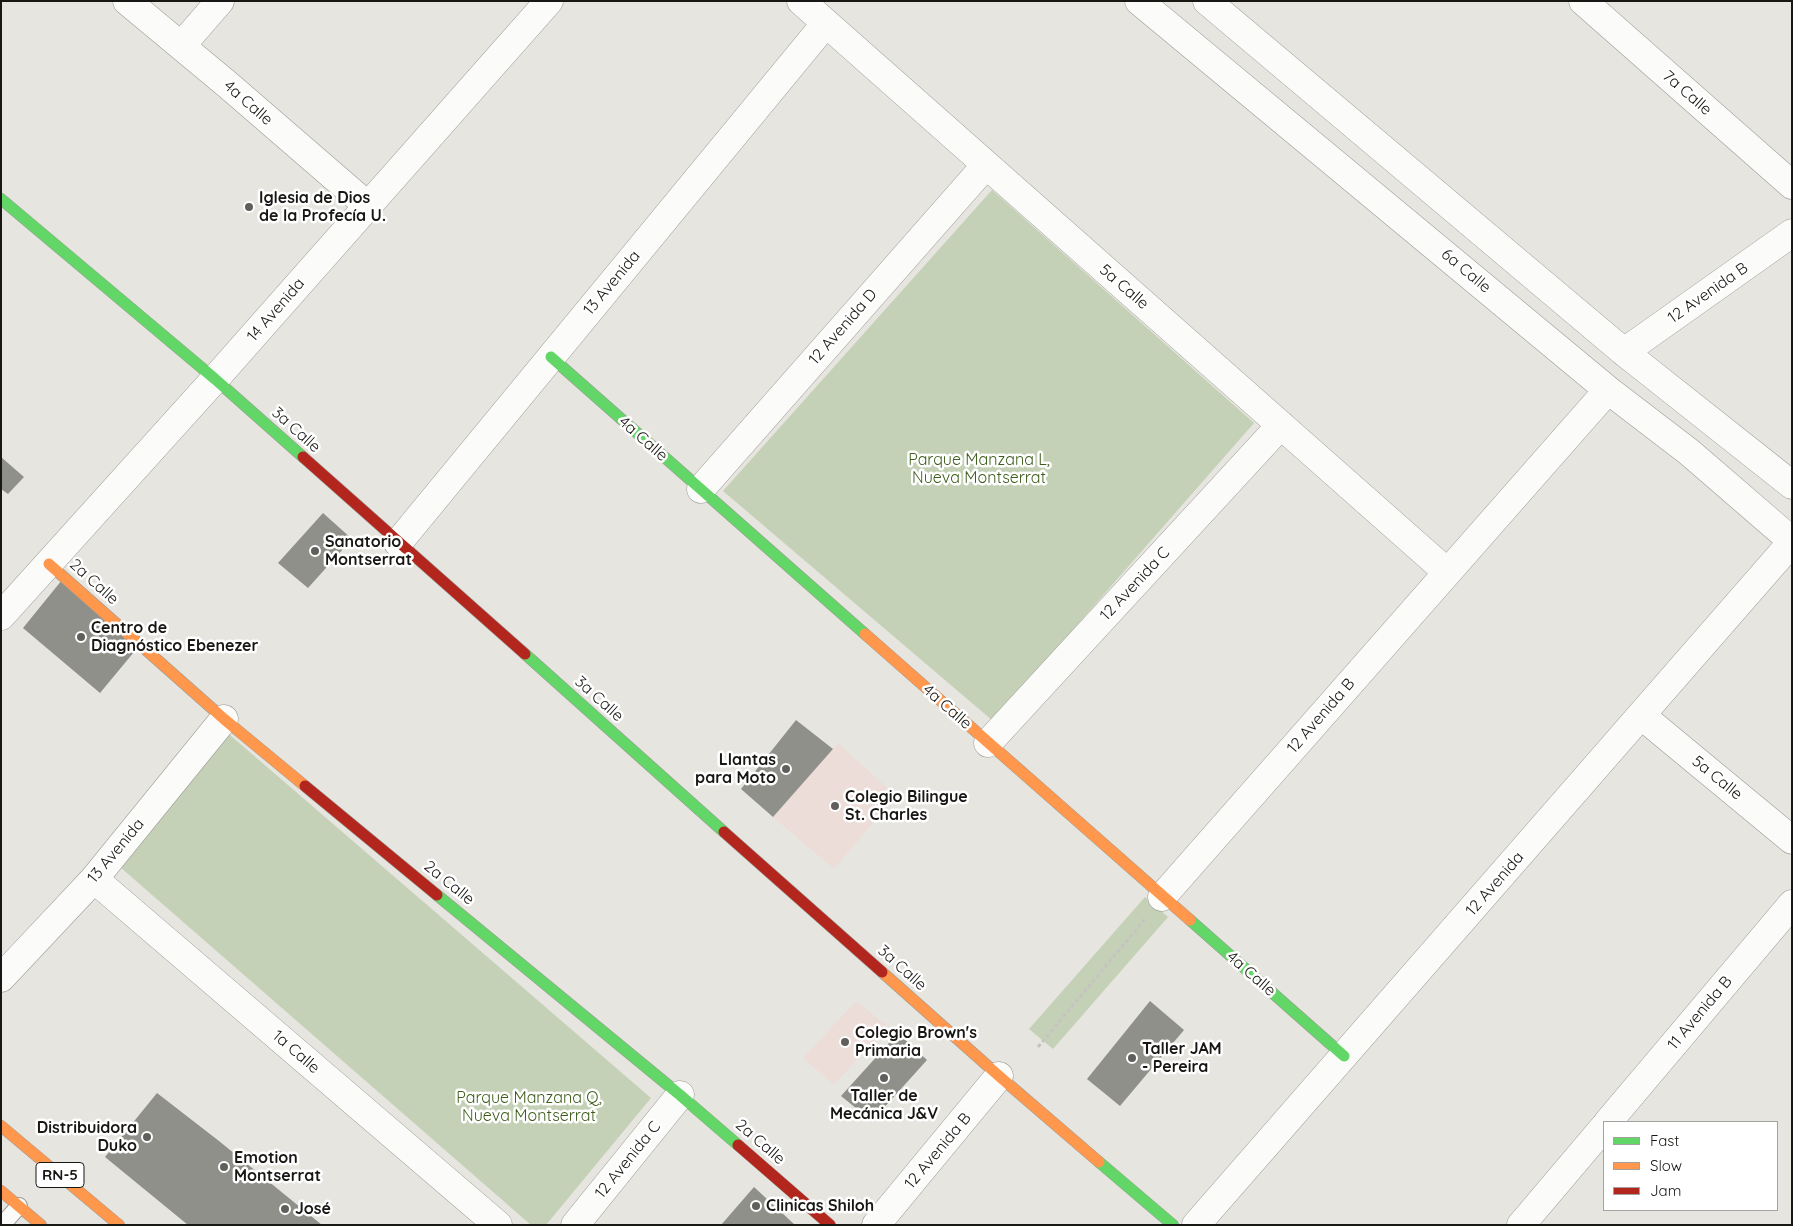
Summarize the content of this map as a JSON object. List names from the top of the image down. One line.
{"streets":{"street":["7a Calle","4a Calle","6a Calle","13 Avenida","5a Calle","12 Avenida B","14 Avenida","12 Avenida D","3a Calle","2a Calle","12 Avenida C","12 Avenida","11 Avenida B","1a Calle","RN-5"]},"crossings":[["4a Calle","13 Avenida"],["4a Calle","12 Avenida B"],["4a Calle","14 Avenida"],["4a Calle","12 Avenida D"],["4a Calle","12 Avenida C"],["4a Calle","12 Avenida"],["6a Calle","12 Avenida B"],["6a Calle","12 Avenida"],["13 Avenida","5a Calle"],["13 Avenida","3a Calle"],["13 Avenida","2a Calle"],["13 Avenida","1a Calle"],["5a Calle","12 Avenida B"],["5a Calle","12 Avenida D"],["5a Calle","12 Avenida C"],["5a Calle","12 Avenida"],["12 Avenida B","3a Calle"],["14 Avenida","3a Calle"],["14 Avenida","2a Calle"],["2a Calle","12 Avenida C"]],"parks":["Parque Manzana L, Nueva Montserrat","Parque Manzana Q, Nueva Montserrat"],"places":["Iglesia de Dios de la Profecía U.","Sanatorio Montserrat","Centro de Diagnóstico Ebenezer","Llantas para Moto","Colegio Bilingue St. Charles","Colegio Brown's Primaria","Taller JAM - Pereira","Taller de Mecánica J&V","Distribuidora Duko","Emotion Montserrat","Clinicas Shiloh","José"],"legend":["Fast","Slow","Jam"]}
